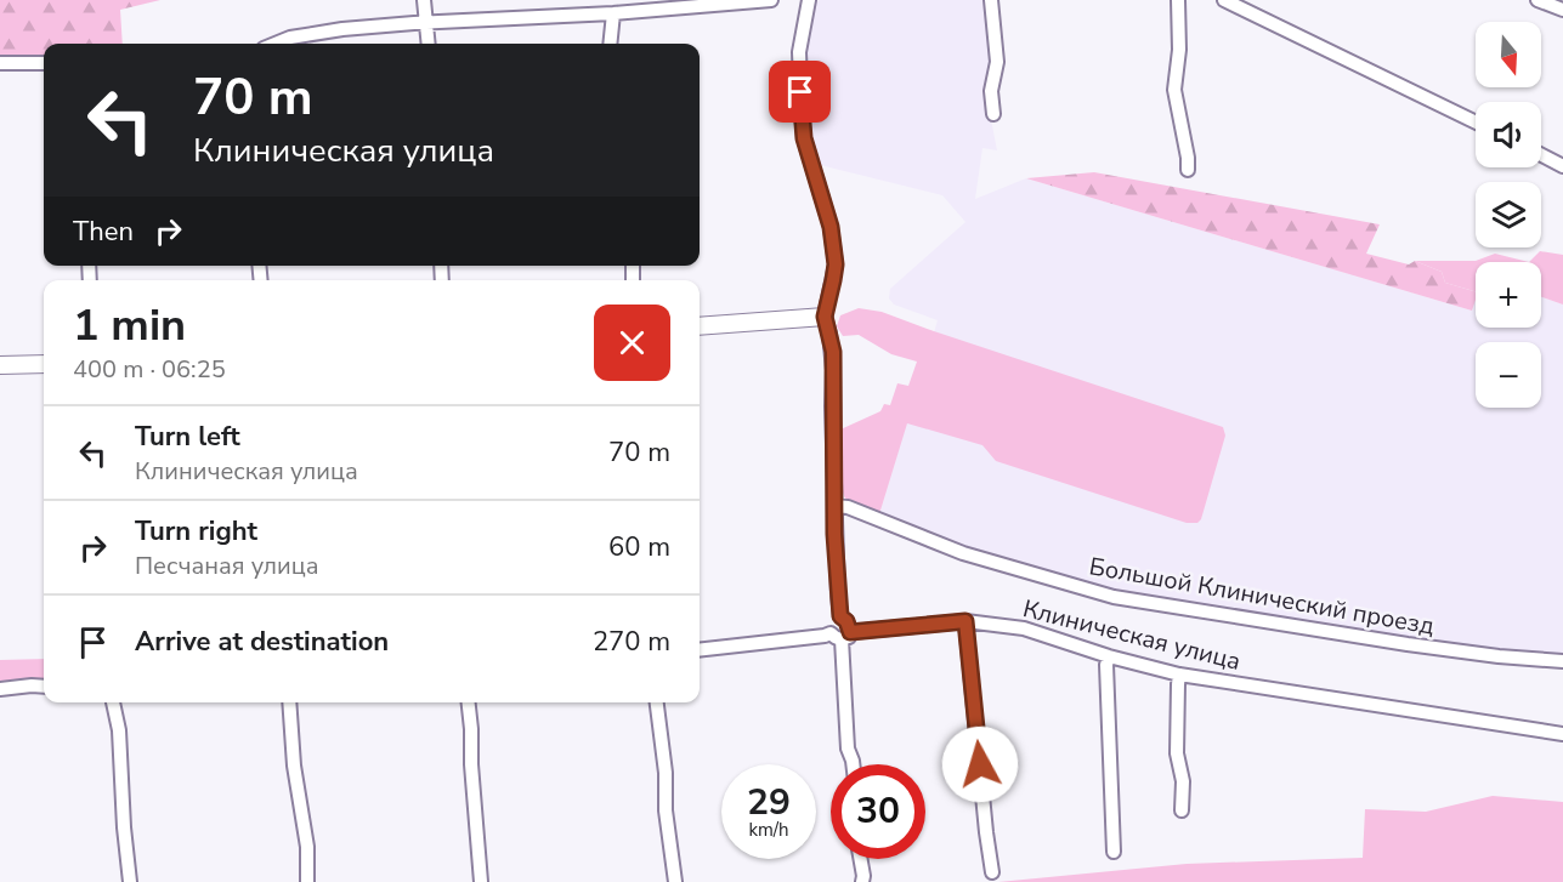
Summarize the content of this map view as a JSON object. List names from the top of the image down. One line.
{"streets":{"street":["Большой Клинический проезд","Клиническая улица"]},"north":"bottom","page":{"map_buttons":["+","−"],"turn":["70 m","Клиническая улица"],"then":"Then","heading":["1 min","400 m · 06:25"],"list":[{"name":"Turn left","note":"Клиническая улица","value":"70 m"},{"name":"Turn right","note":"Песчаная улица","value":"60 m"},{"name":"Arrive at destination","value":"270 m"}],"speed":"29 km/h","limit":"30"}}
